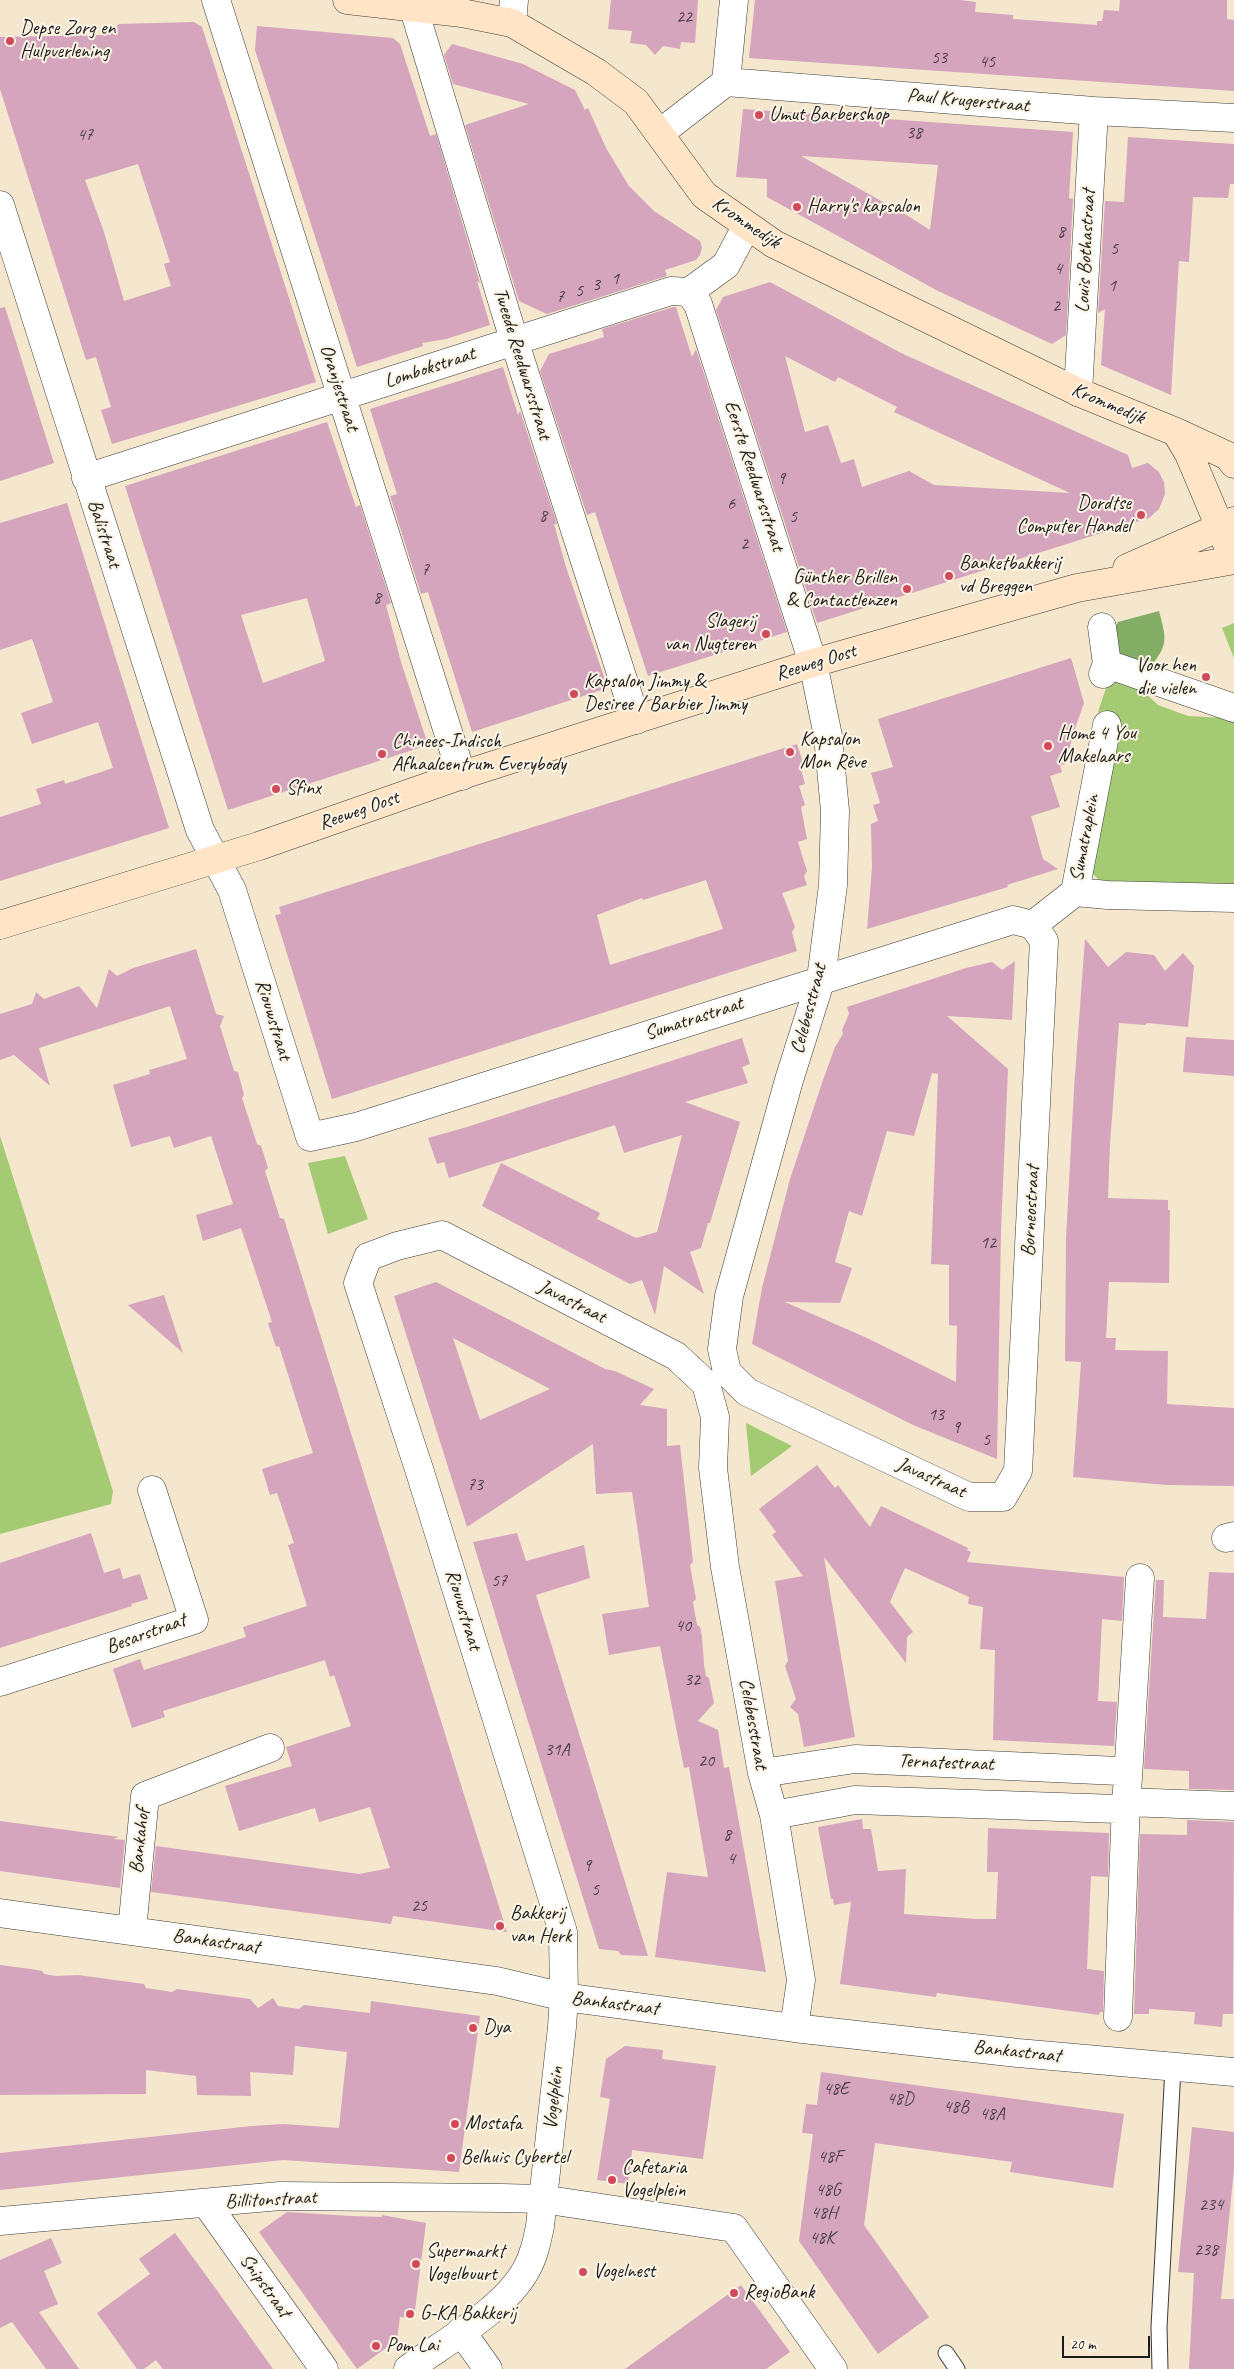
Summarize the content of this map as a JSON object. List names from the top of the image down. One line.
{"streets":{"street":["Paul Krugerstraat","Krommedijk","Louis Bothastraat","Tweede Reedwarsstraat","Lombokstraat","Oranjestraat","Eerste Reedwarsstraat","Balistraat","Reeweg Oost","Sumatraplein","Celebesstraat","Sumatrastraat","Riouwstraat","Borneostraat","Javastraat","Besarstraat","Ternatestraat","Bankahof","Bankastraat","Vogelplein","Billitonstraat","Snipstraat"]},"crossings":[["Paul Krugerstraat","Louis Bothastraat"],["Krommedijk","Louis Bothastraat"],["Krommedijk","Tweede Reedwarsstraat"],["Tweede Reedwarsstraat","Lombokstraat"],["Tweede Reedwarsstraat","Reeweg Oost"],["Lombokstraat","Oranjestraat"],["Lombokstraat","Eerste Reedwarsstraat"],["Lombokstraat","Balistraat"],["Oranjestraat","Reeweg Oost"],["Eerste Reedwarsstraat","Reeweg Oost"],["Eerste Reedwarsstraat","Celebesstraat"],["Balistraat","Reeweg Oost"],["Balistraat","Riouwstraat"],["Reeweg Oost","Celebesstraat"],["Reeweg Oost","Riouwstraat"],["Sumatraplein","Sumatrastraat"],["Sumatraplein","Borneostraat"],["Celebesstraat","Sumatrastraat"],["Celebesstraat","Javastraat"],["Celebesstraat","Ternatestraat"],["Celebesstraat","Bankastraat"],["Sumatrastraat","Riouwstraat"],["Sumatrastraat","Borneostraat"],["Riouwstraat","Javastraat"],["Riouwstraat","Bankastraat"],["Riouwstraat","Vogelplein"],["Borneostraat","Javastraat"],["Bankahof","Bankastraat"],["Bankastraat","Vogelplein"],["Vogelplein","Billitonstraat"],["Billitonstraat","Snipstraat"]],"places":["Depse Zorg en Hulpverlening","Umut Barbershop","Harry's kapsalon","Dordtse Computer Handel","Banketbakkerij vd Breggen","Günther Brillen & Contactlenzen","Slagerij van Nugteren","Voor hen die vielen","Kapsalon Jimmy & Desiree / Barbier Jimmy","Home 4 You Makelaars","Kapsalon Mon Rêve","Chinees-Indisch Afhaalcentrum Everybody","Sfinx","Bakkerij van Herk","Dya","Mostafa","Belhuis Cybertel","Cafetaria Vogelplein","Supermarkt Vogelbuurt","Vogelnest","RegioBank","G-KA Bakkerij","Pom Lai"],"house_numbers":["22","53","45","38","47","8","5","4","1","3","1","5","7","2","9","6","8","5","2","7","8","12","13","9","5","73","57","40","32","31A","20","8","4","9","5","25","48E","48D","48B","48A","48F","48G","234","48H","48K","238"],"scale_bar":"20 m"}
